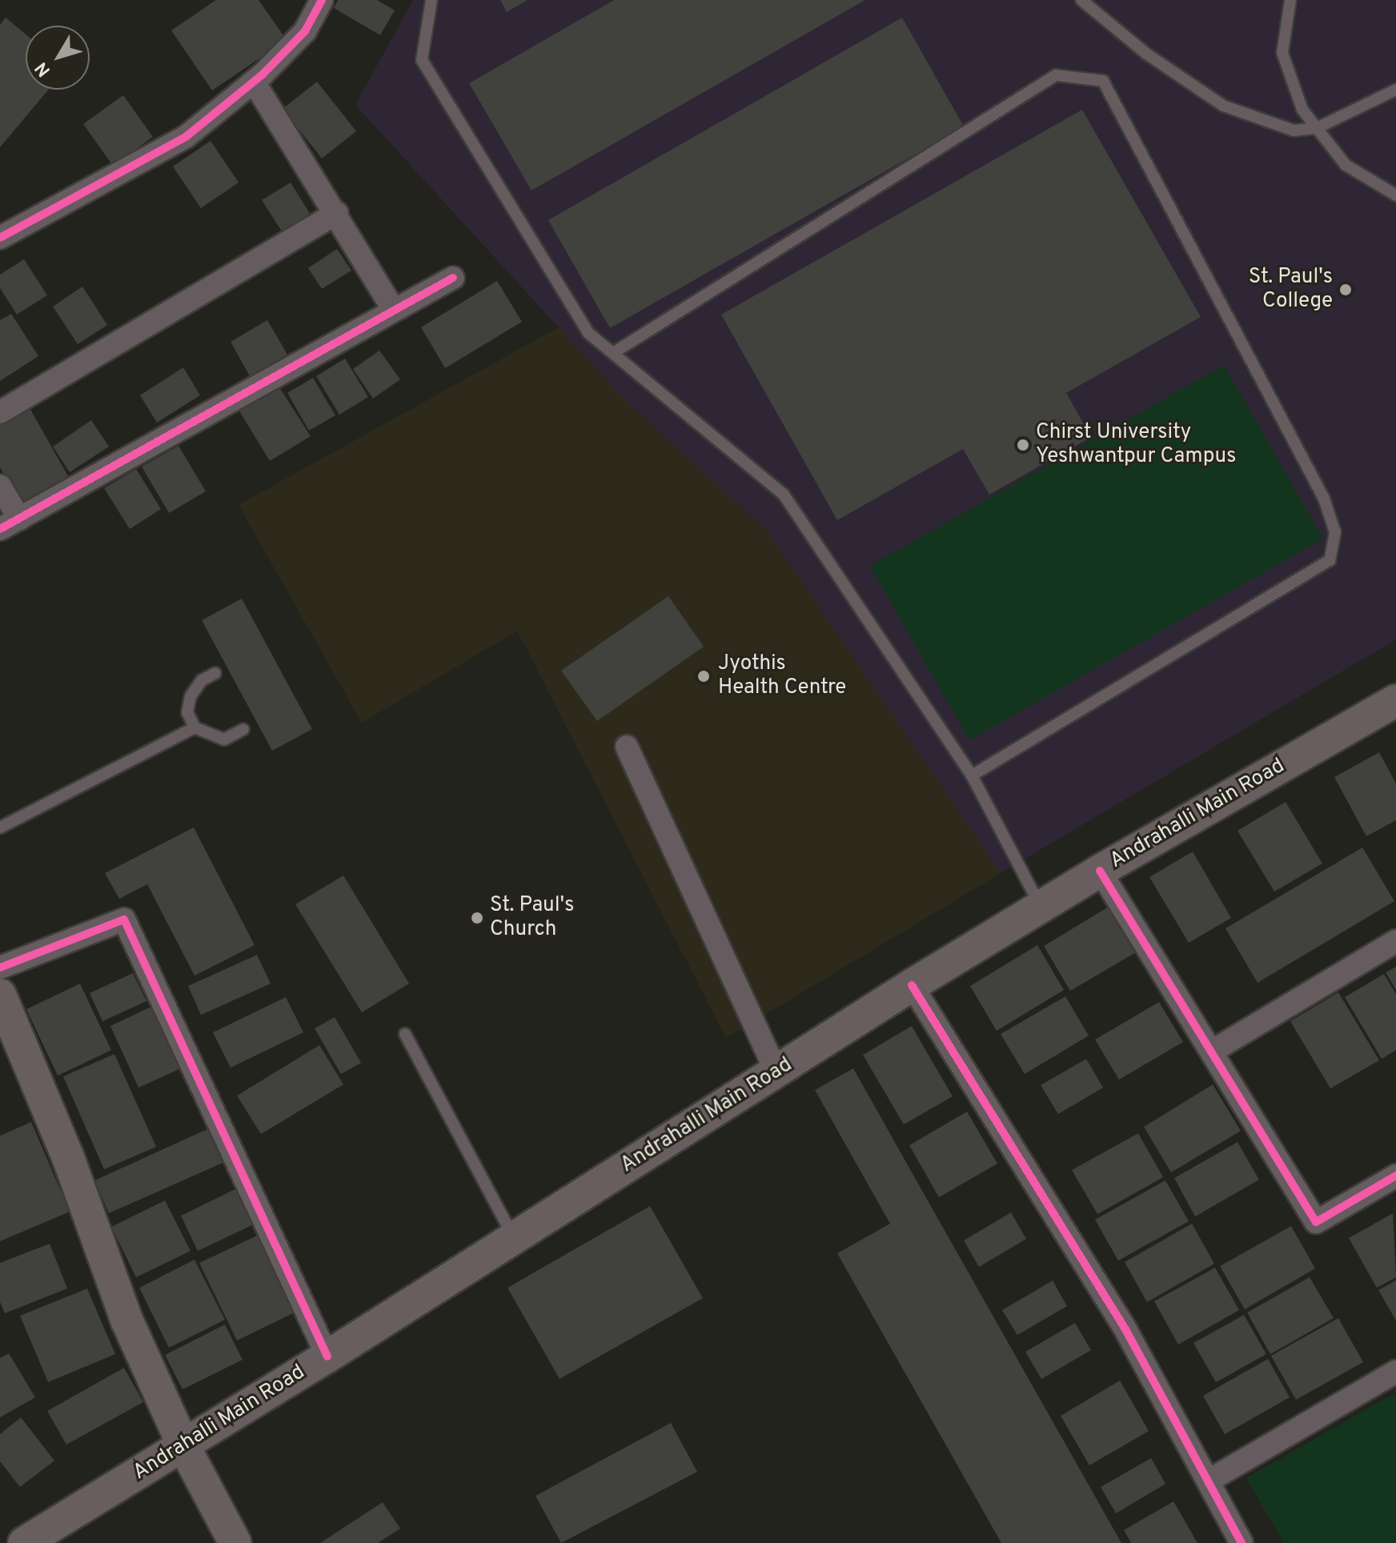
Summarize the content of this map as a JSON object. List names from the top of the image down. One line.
{"streets":{"main road":["Andrahalli Main Road"]},"places":["St. Paul's College","Chirst University Yeshwantpur Campus","Jyothis Health Centre","St. Paul's Church"],"north":"bottom left"}
